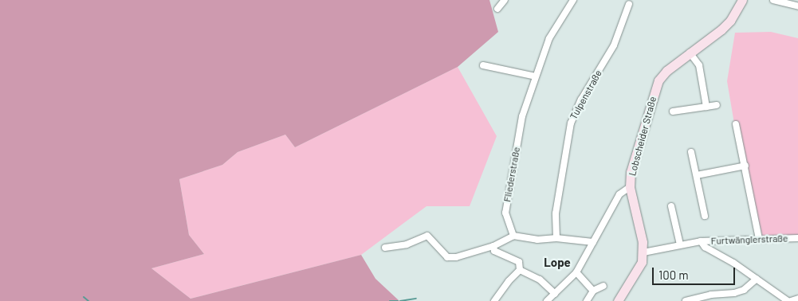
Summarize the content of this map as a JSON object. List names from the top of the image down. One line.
{"streets":{"street":["Tulpenstraße","Lobscheider Straße","Fliederstraße","Furtwänglerstraße"]},"crossings":[["Lobscheider Straße","Furtwänglerstraße"]],"districts":["Lope"],"scale_bar":"100 m"}
